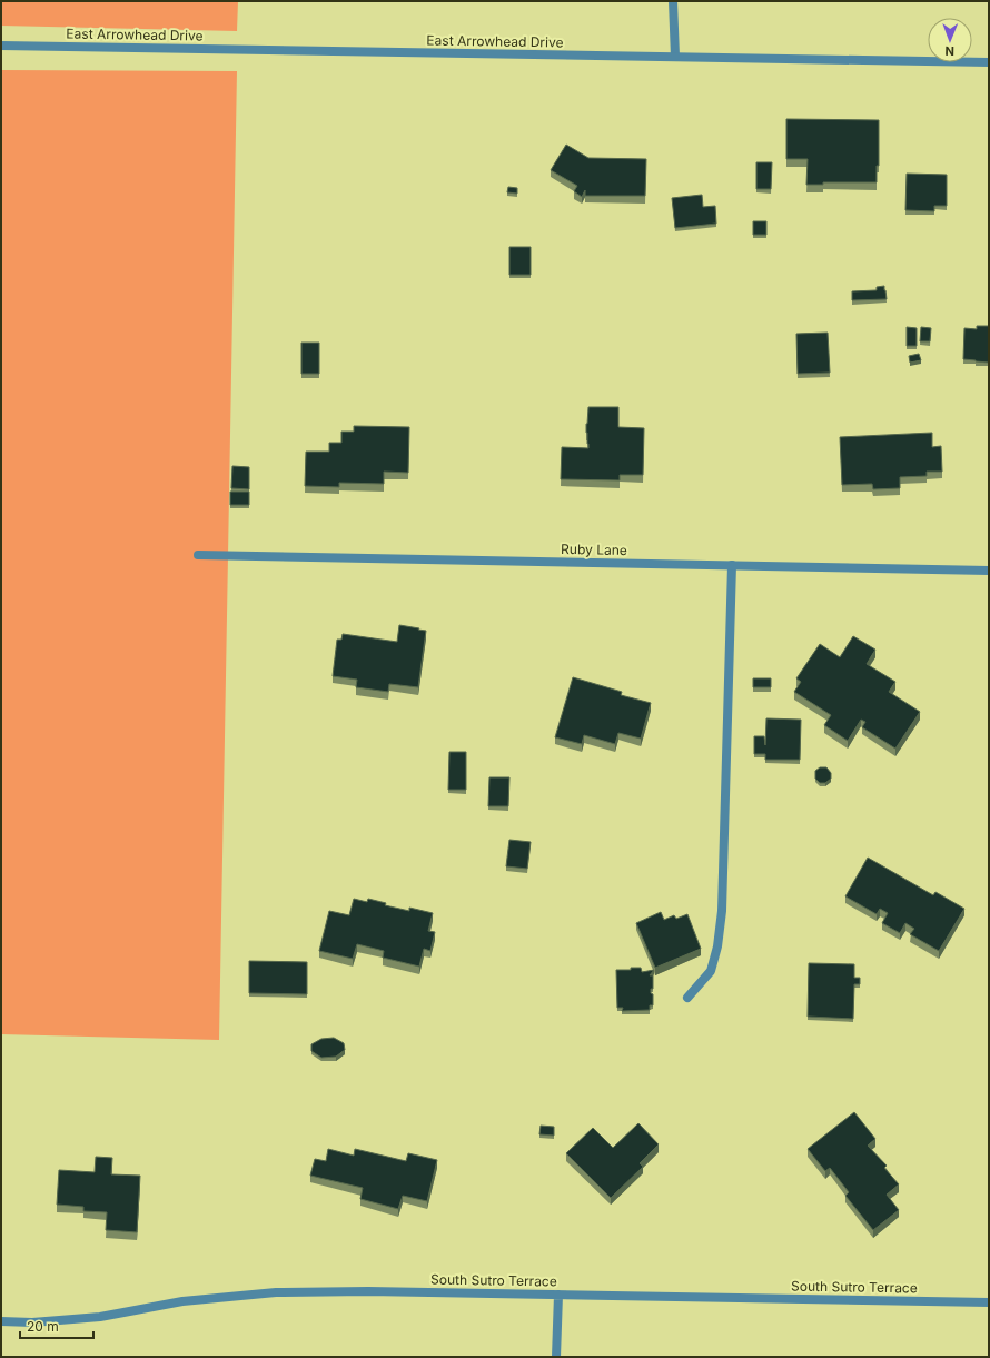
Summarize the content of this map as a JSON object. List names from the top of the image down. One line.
{"streets":{"street":["East Arrowhead Drive","Ruby Lane","South Sutro Terrace"]},"scale_bar":"20 m","north":"bottom"}
